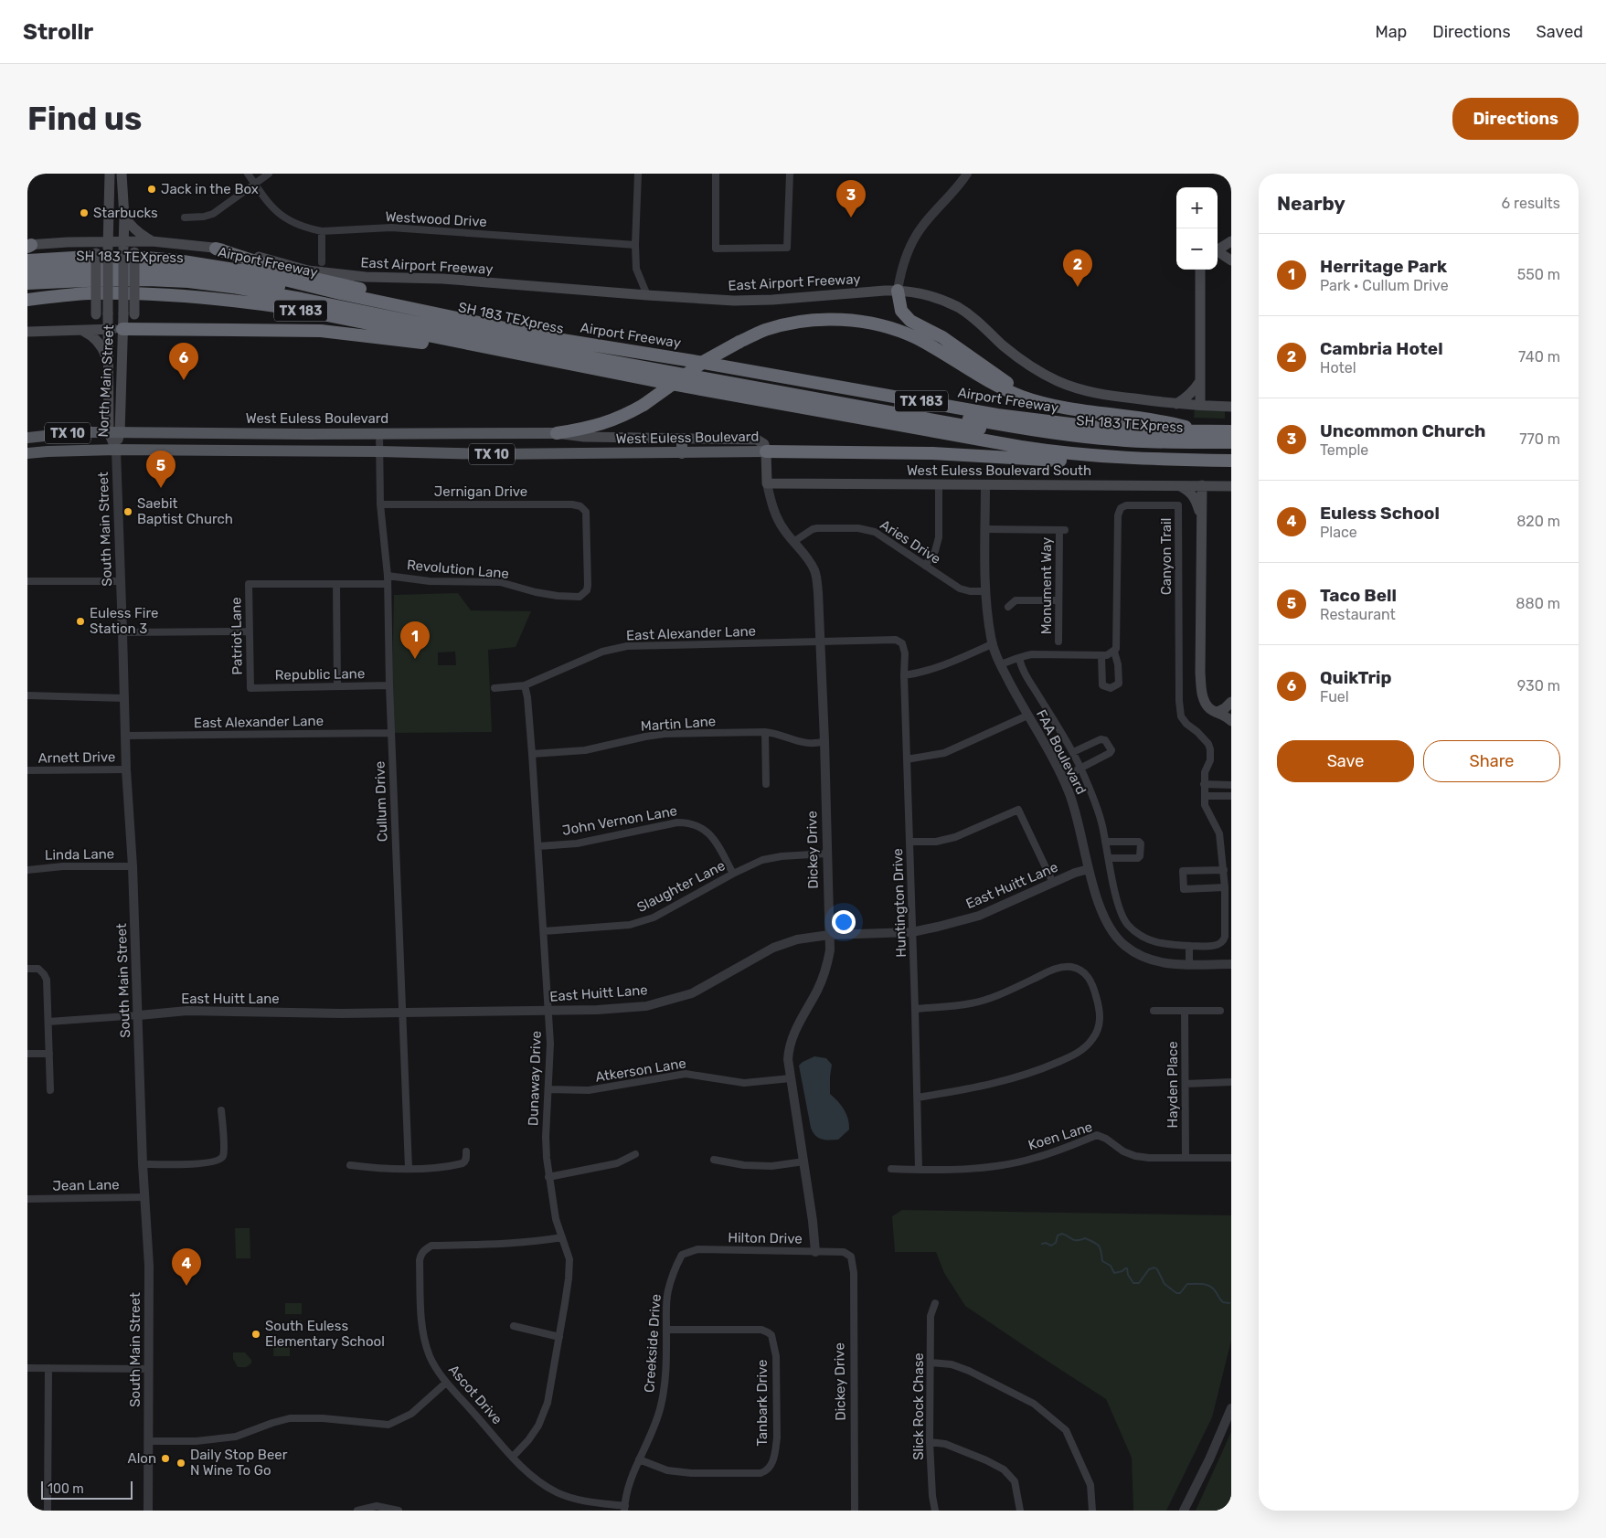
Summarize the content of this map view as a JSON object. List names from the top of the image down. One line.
{"streets":{"highway":["SH 183 TEXpress","Airport Freeway","TX 183"],"main road":["East Airport Freeway","North Main Street","West Euless Boulevard","TX 10","West Euless Boulevard South","Dickey Drive"],"street":["Westwood Drive","Jernigan Drive","South Main Street","Aries Drive","Canyon Trail","Revolution Lane","Monument Way","East Alexander Lane","Patriot Lane","Republic Lane","Martin Lane","FAA Boulevard","Arnett Drive","Cullum Drive","John Vernon Lane","Linda Lane","East Huitt Lane","Slaughter Lane","Huntington Drive","Atkerson Lane","Dunaway Drive","Hayden Place","Koen Lane","Jean Lane","Hilton Drive","Creekside Drive","Ascot Drive","Tanbark Drive","Slick Rock Chase"]},"crossings":[["East Airport Freeway","North Main Street"],["North Main Street","West Euless Boulevard"],["North Main Street","South Main Street"],["West Euless Boulevard","South Main Street"],["West Euless Boulevard","Cullum Drive"],["West Euless Boulevard","Dickey Drive"],["West Euless Boulevard South","FAA Boulevard"],["West Euless Boulevard South","Dickey Drive"],["Jernigan Drive","Revolution Lane"],["Jernigan Drive","Cullum Drive"],["South Main Street","East Alexander Lane"],["South Main Street","Arnett Drive"],["South Main Street","Linda Lane"],["South Main Street","East Huitt Lane"],["South Main Street","Jean Lane"],["Aries Drive","FAA Boulevard"],["Aries Drive","Dickey Drive"],["Revolution Lane","Cullum Drive"],["Monument Way","FAA Boulevard"],["East Alexander Lane","Cullum Drive"],["East Alexander Lane","Dickey Drive"],["East Alexander Lane","Huntington Drive"],["East Alexander Lane","Dunaway Drive"],["Patriot Lane","Republic Lane"],["Republic Lane","Cullum Drive"],["Martin Lane","Dickey Drive"],["Martin Lane","Dunaway Drive"],["FAA Boulevard","East Huitt Lane"],["Cullum Drive","East Huitt Lane"],["John Vernon Lane","Slaughter Lane"],["John Vernon Lane","Dunaway Drive"],["Dickey Drive","East Huitt Lane"],["Dickey Drive","Slaughter Lane"],["Dickey Drive","Atkerson Lane"],["Dickey Drive","Hilton Drive"],["East Huitt Lane","Huntington Drive"],["East Huitt Lane","Dunaway Drive"],["Slaughter Lane","Dunaway Drive"],["Huntington Drive","Koen Lane"],["Atkerson Lane","Dunaway Drive"],["Dunaway Drive","Ascot Drive"],["Hayden Place","Koen Lane"],["Hilton Drive","Creekside Drive"],["Creekside Drive","Ascot Drive"],["Creekside Drive","Tanbark Drive"]],"places":["Jack in the Box","Starbucks","Saebit Baptist Church","Euless Fire Station 3","South Euless Elementary School","Alon","Daily Stop Beer N Wine To Go"],"scale_bar":"100 m","page":{"header":"Strollr","nav":["Map","Directions","Saved"],"buttons":["Directions",["Save","Share"]],"title":"Find us","heading":["Nearby","6 results"],"pins":["3","2","6","5","1","4"],"map_buttons":["+","−"],"list":[{"mark":"1","name":"Herritage Park","note":"Park · Cullum Drive","value":"550 m"},{"mark":"2","name":"Cambria Hotel","note":"Hotel","value":"740 m"},{"mark":"3","name":"Uncommon Church","note":"Temple","value":"770 m"},{"mark":"4","name":"Euless School","note":"Place","value":"820 m"},{"mark":"5","name":"Taco Bell","note":"Restaurant","value":"880 m"},{"mark":"6","name":"QuikTrip","note":"Fuel","value":"930 m"}],"scale":"100 m"}}
